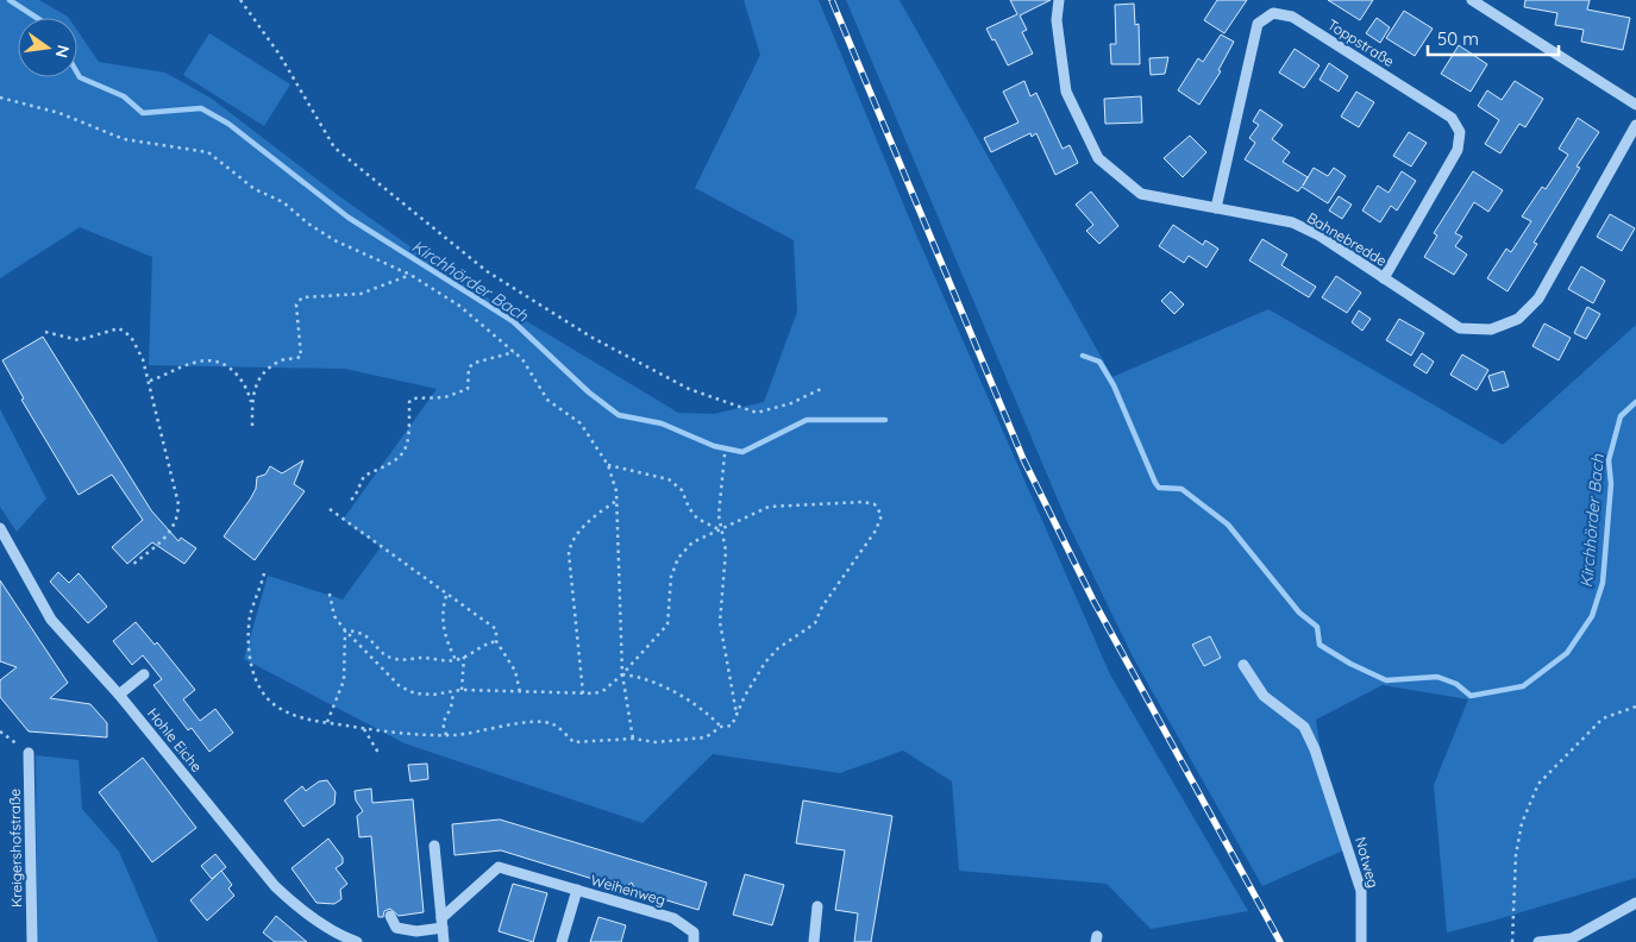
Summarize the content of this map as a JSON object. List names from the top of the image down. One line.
{"streets":{"street":["Toppstraße","Bahnebredde","Hohle Eiche","Kreigershofstraße","Notweg","Weihenweg"]},"crossings":[["Toppstraße","Bahnebredde"]],"water":["Kirchhörder Bach"],"scale_bar":"50 m","north":"right"}
